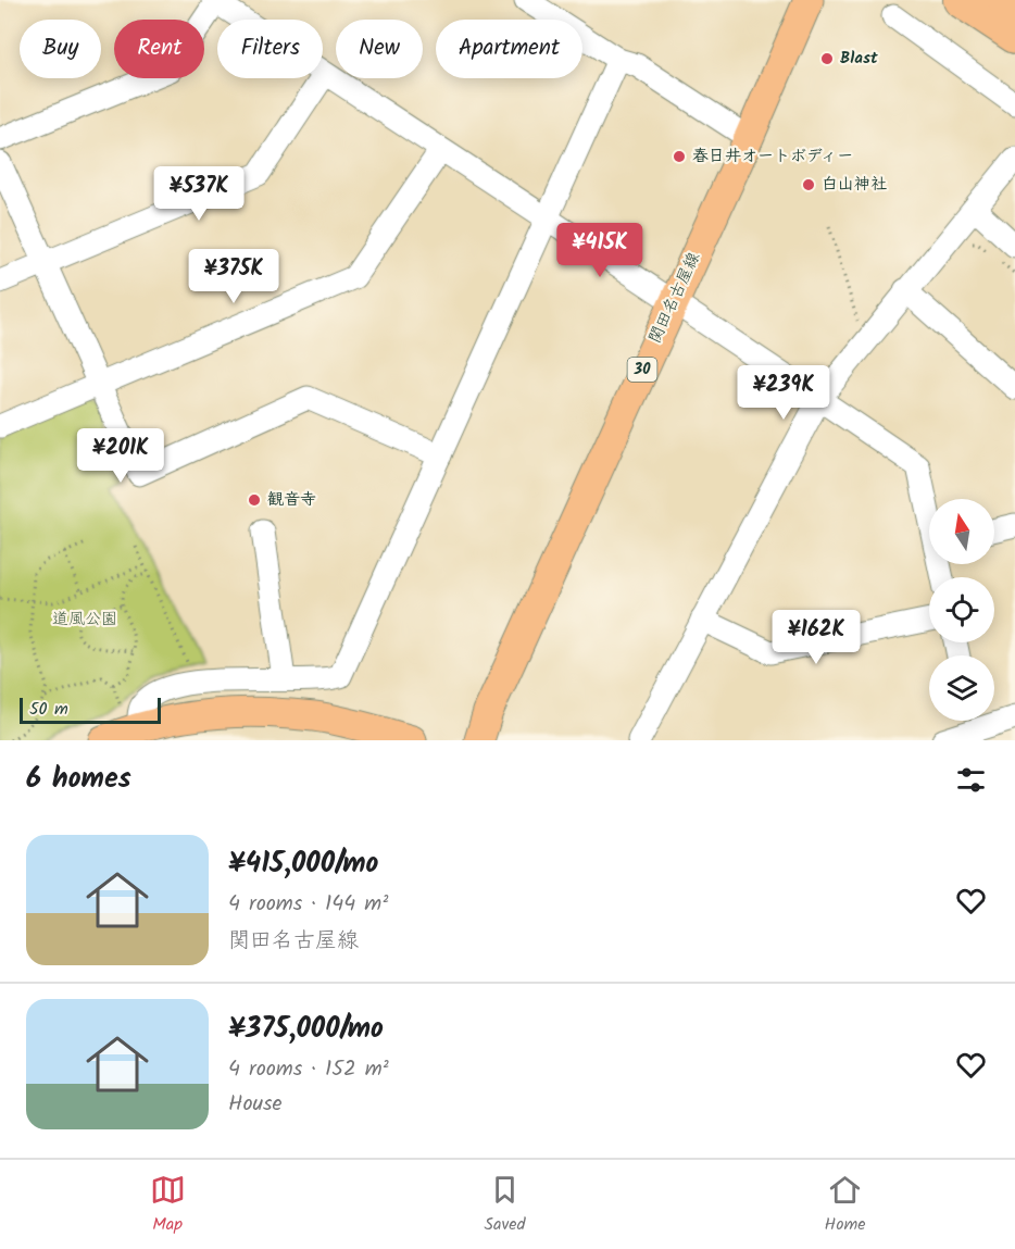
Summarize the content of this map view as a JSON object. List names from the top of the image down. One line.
{"streets":{"main road":["関田名古屋線","30"]},"parks":["道風公園"],"places":["Blast","春日井オートボディー","白山神社","観音寺"],"scale_bar":"50 m","north":"top","page":{"chip":["Buy","Rent","Filters","New","Apartment"],"price":["¥537K","¥415K","¥375K","¥239K","¥201K","¥162K"],"scale":"50 m","heading":"6 homes","list":[{"name":"¥415,000/mo","note":"4 rooms · 144 m² · 関田名古屋線"},{"name":"¥375,000/mo","note":"4 rooms · 152 m² · House"}],"tabs":["Map","Saved","Home"]}}
